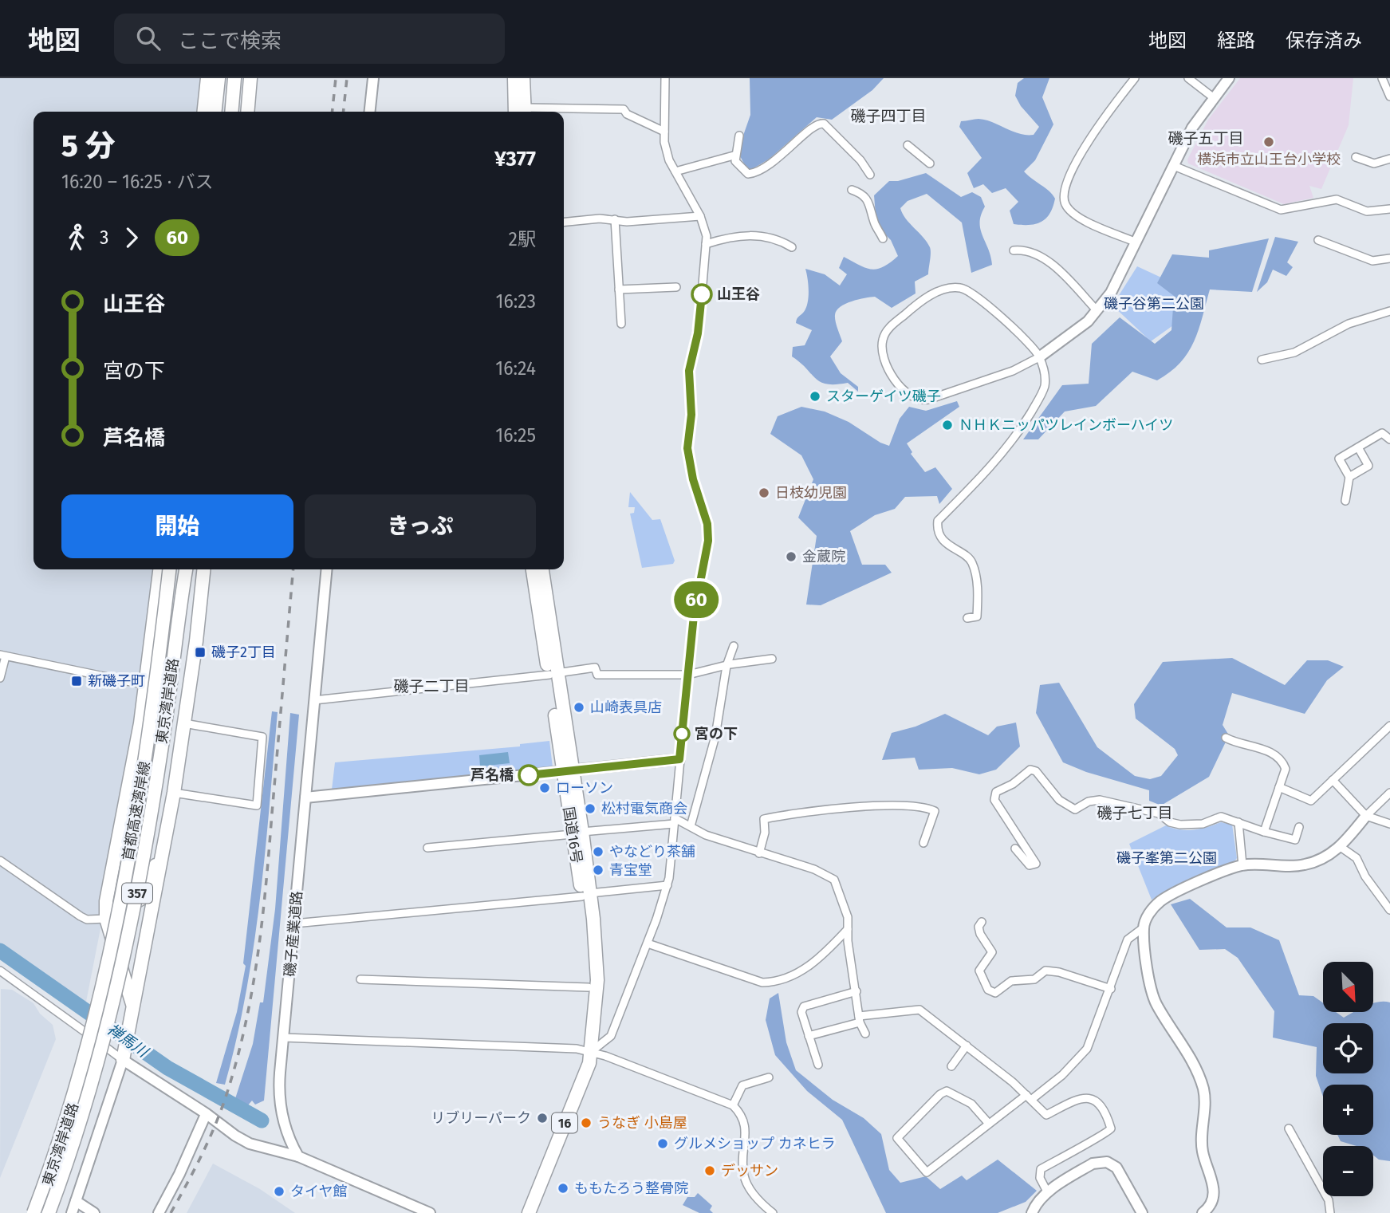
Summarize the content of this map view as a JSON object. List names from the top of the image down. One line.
{"streets":{"highway":["東京湾岸道路","首都高速湾岸線","国道16号","357","16"],"street":["磯子産業道路"]},"districts":["磯子四丁目","磯子五丁目","磯子二丁目","磯子七丁目"],"water":["禅馬川"],"parks":["磯子谷第二公園","磯子峯第二公園"],"places":{"other":["横浜市立山王台小学校","山王谷","スターゲイツ磯子","ＮＨＫニッパツレインボーハイツ","日枝幼児園","金蔵院","山崎表具店","宮の下","芦名橋","ローソン","松村電気商会","やなどり茶舗","青宝堂","リブリーパーク","うなぎ 小島屋","グルメショップ カネヒラ","デッサン","ももたろう整骨院","タイヤ館"],"transit":["磯子2丁目","新磯子町"]},"lines":["bus line 60"],"north":"bottom right","page":{"header":"地図","search":"ここで検索","nav":["地図","経路","保存済み"],"on_map":"60","heading":["5 分","16:20 – 16:25 · バス","¥377"],"legs":["3","60","2駅"],"list":[{"name":"山王谷","value":"16:23"},{"name":"宮の下","value":"16:24"},{"name":"芦名橋","value":"16:25"}],"buttons":["開始","きっぷ"],"map_buttons":["+","−"]}}
